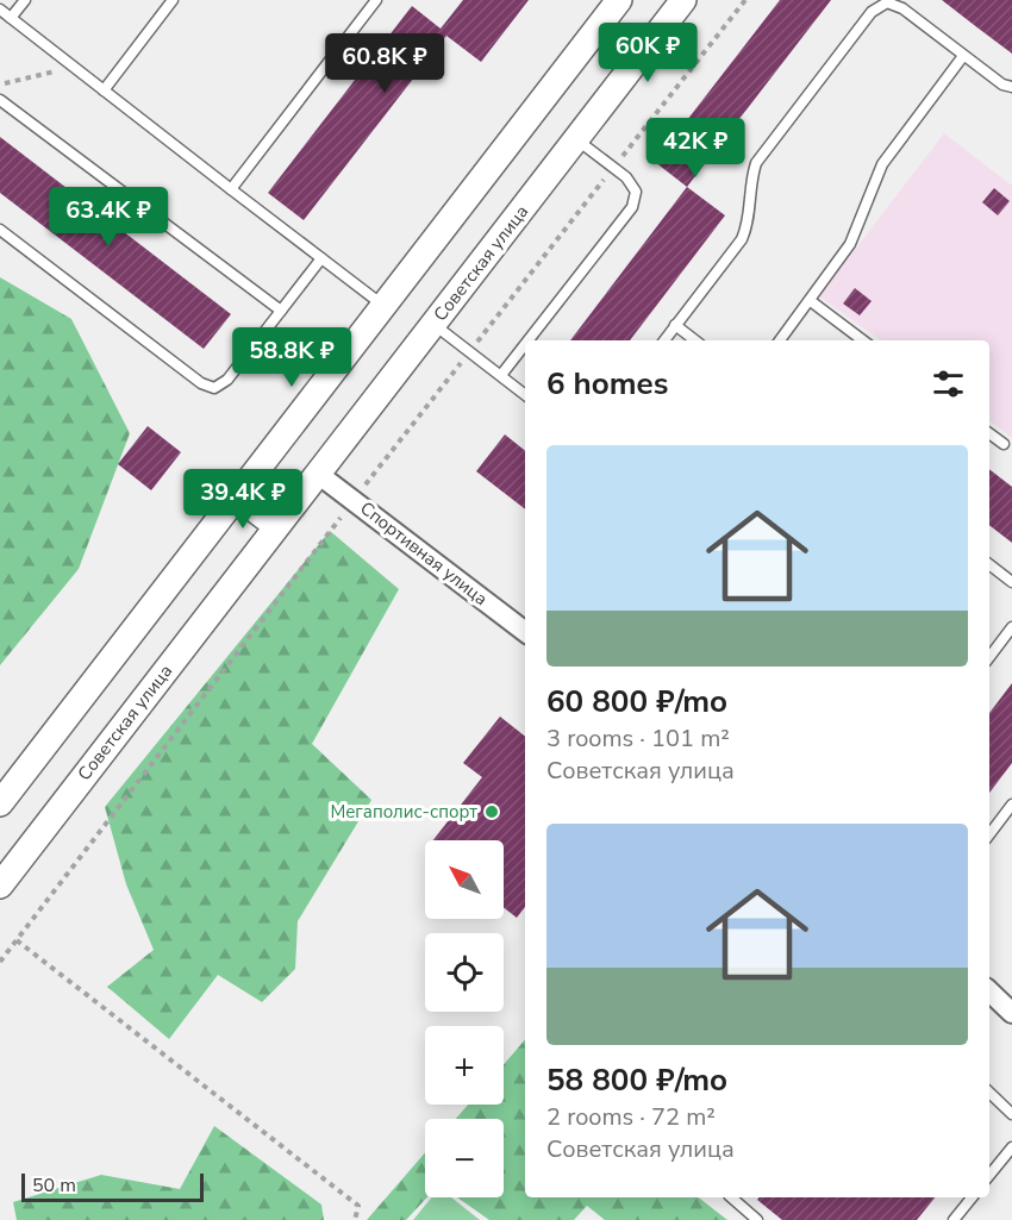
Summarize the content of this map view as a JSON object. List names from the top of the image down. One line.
{"streets":{"street":["Советская улица","Спортивная улица"]},"crossings":[["Советская улица","Спортивная улица"]],"places":["Мегаполис-спорт"],"scale_bar":"50 m","north":"top left","page":{"price":["60K ₽","60.8K ₽","42K ₽","63.4K ₽","58.8K ₽","39.4K ₽"],"heading":"6 homes","list":[{"name":"60 800 ₽/mo","note":"3 rooms · 101 m² · Советская улица"},{"name":"58 800 ₽/mo","note":"2 rooms · 72 m² · Советская улица"}],"map_buttons":["+","−"],"scale":"50 m"}}
